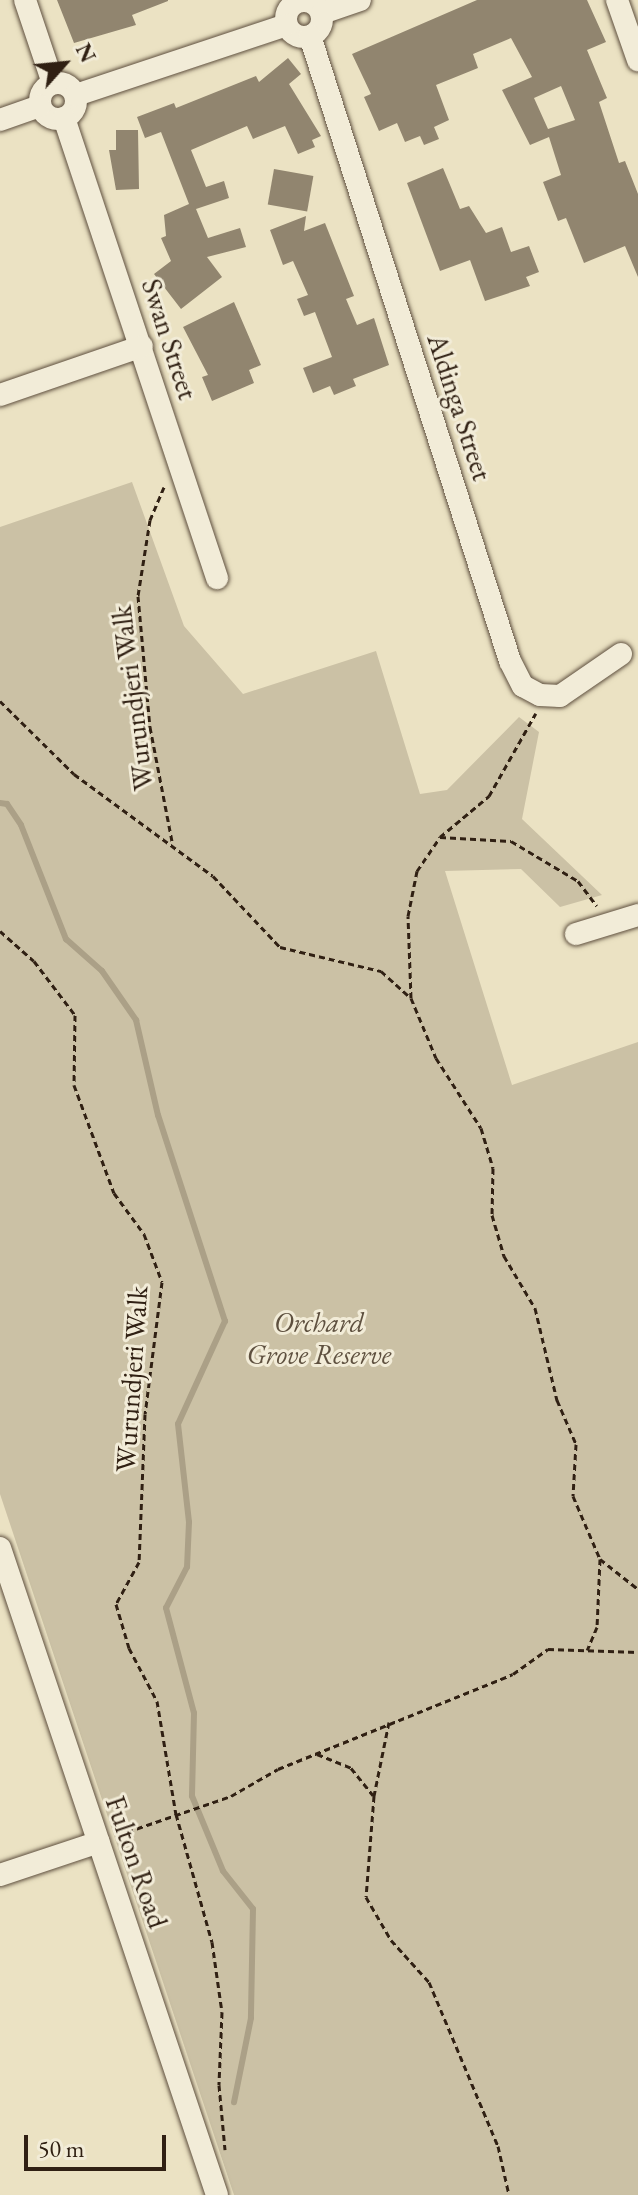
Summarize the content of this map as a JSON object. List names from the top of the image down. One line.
{"streets":{"street":["Swan Street","Aldinga Street","Fulton Road"],"path":["Wurundjeri Walk"]},"crossings":[["Swan Street","Wurundjeri Walk"]],"parks":["Orchard Grove Reserve"],"scale_bar":"50 m","north":"top right"}
